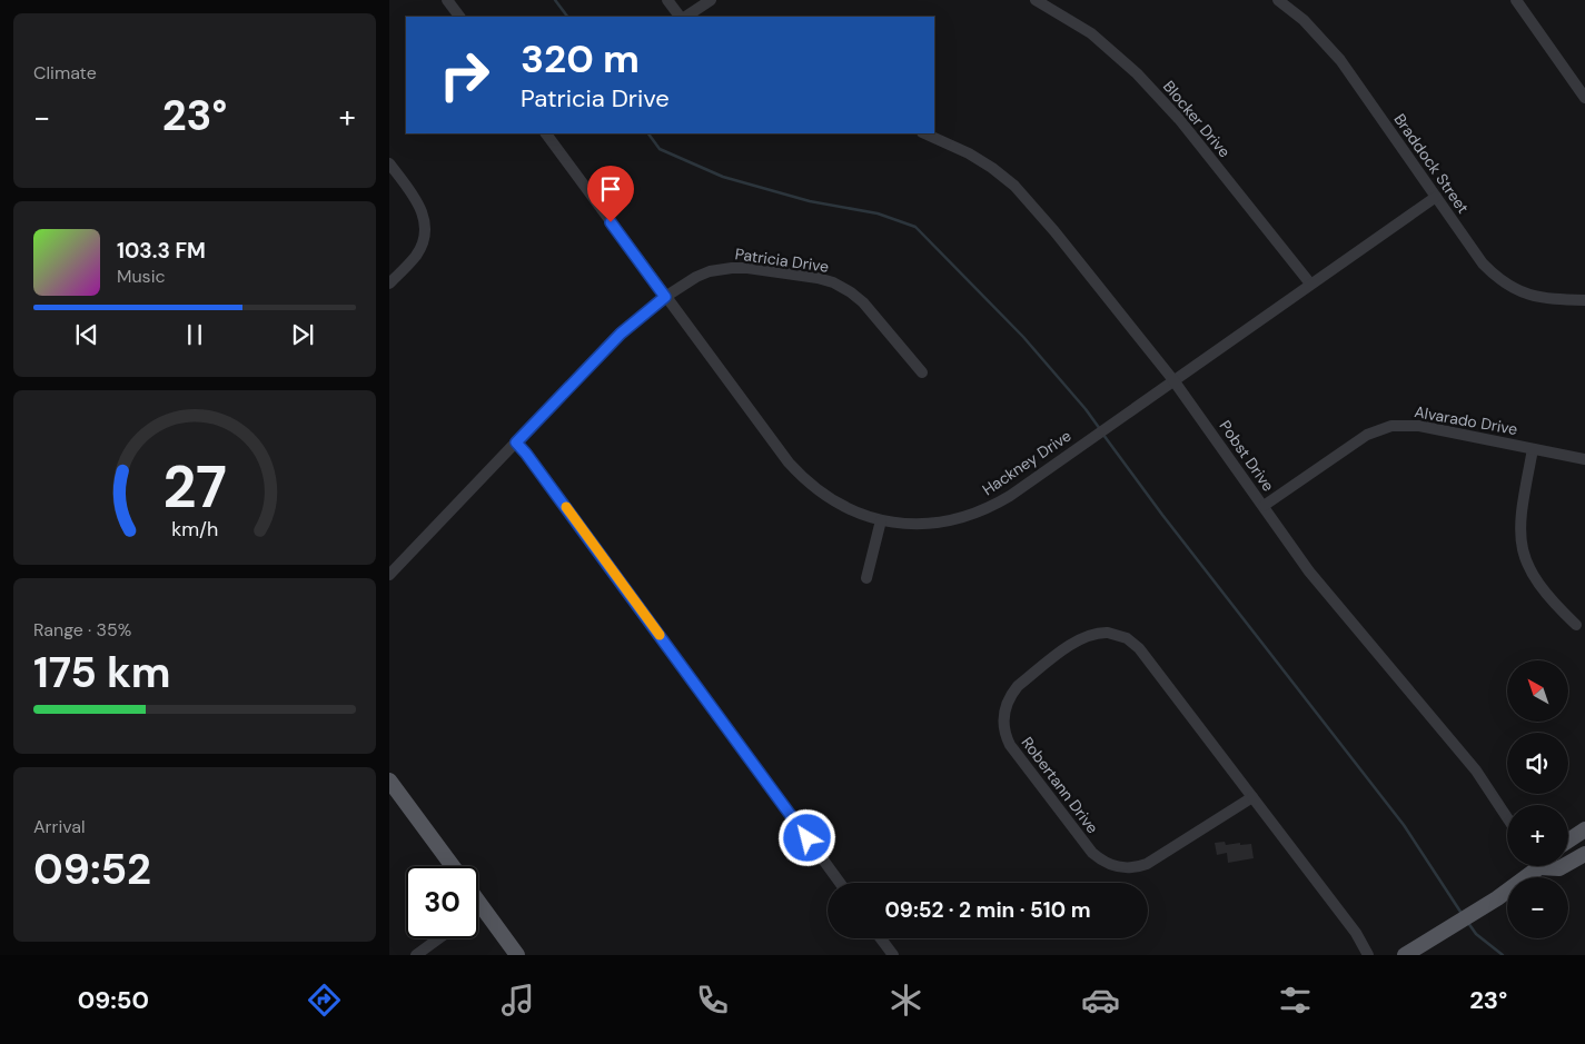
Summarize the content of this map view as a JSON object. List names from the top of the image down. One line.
{"streets":{"street":["Blocker Drive","Braddock Street","Patricia Drive","Alvarado Drive","Pobst Drive","Hackney Drive","Robertann Drive"]},"crossings":[["Blocker Drive","Hackney Drive"],["Braddock Street","Hackney Drive"],["Patricia Drive","Hackney Drive"],["Alvarado Drive","Pobst Drive"],["Pobst Drive","Hackney Drive"]],"north":"top left","page":{"tile":["Climate",["Range · 35%","175 km"],["Arrival","09:52"]],"turn":["320 m","Patricia Drive"],"heat":["−","23°","+"],"song":["103.3 FM","Music"],"map_buttons":["+","−"],"limit":"30","trip":"09:52 · 2 min · 510 m","tabs":["09:50","23°"],"gauge":["27","km/h"]}}
